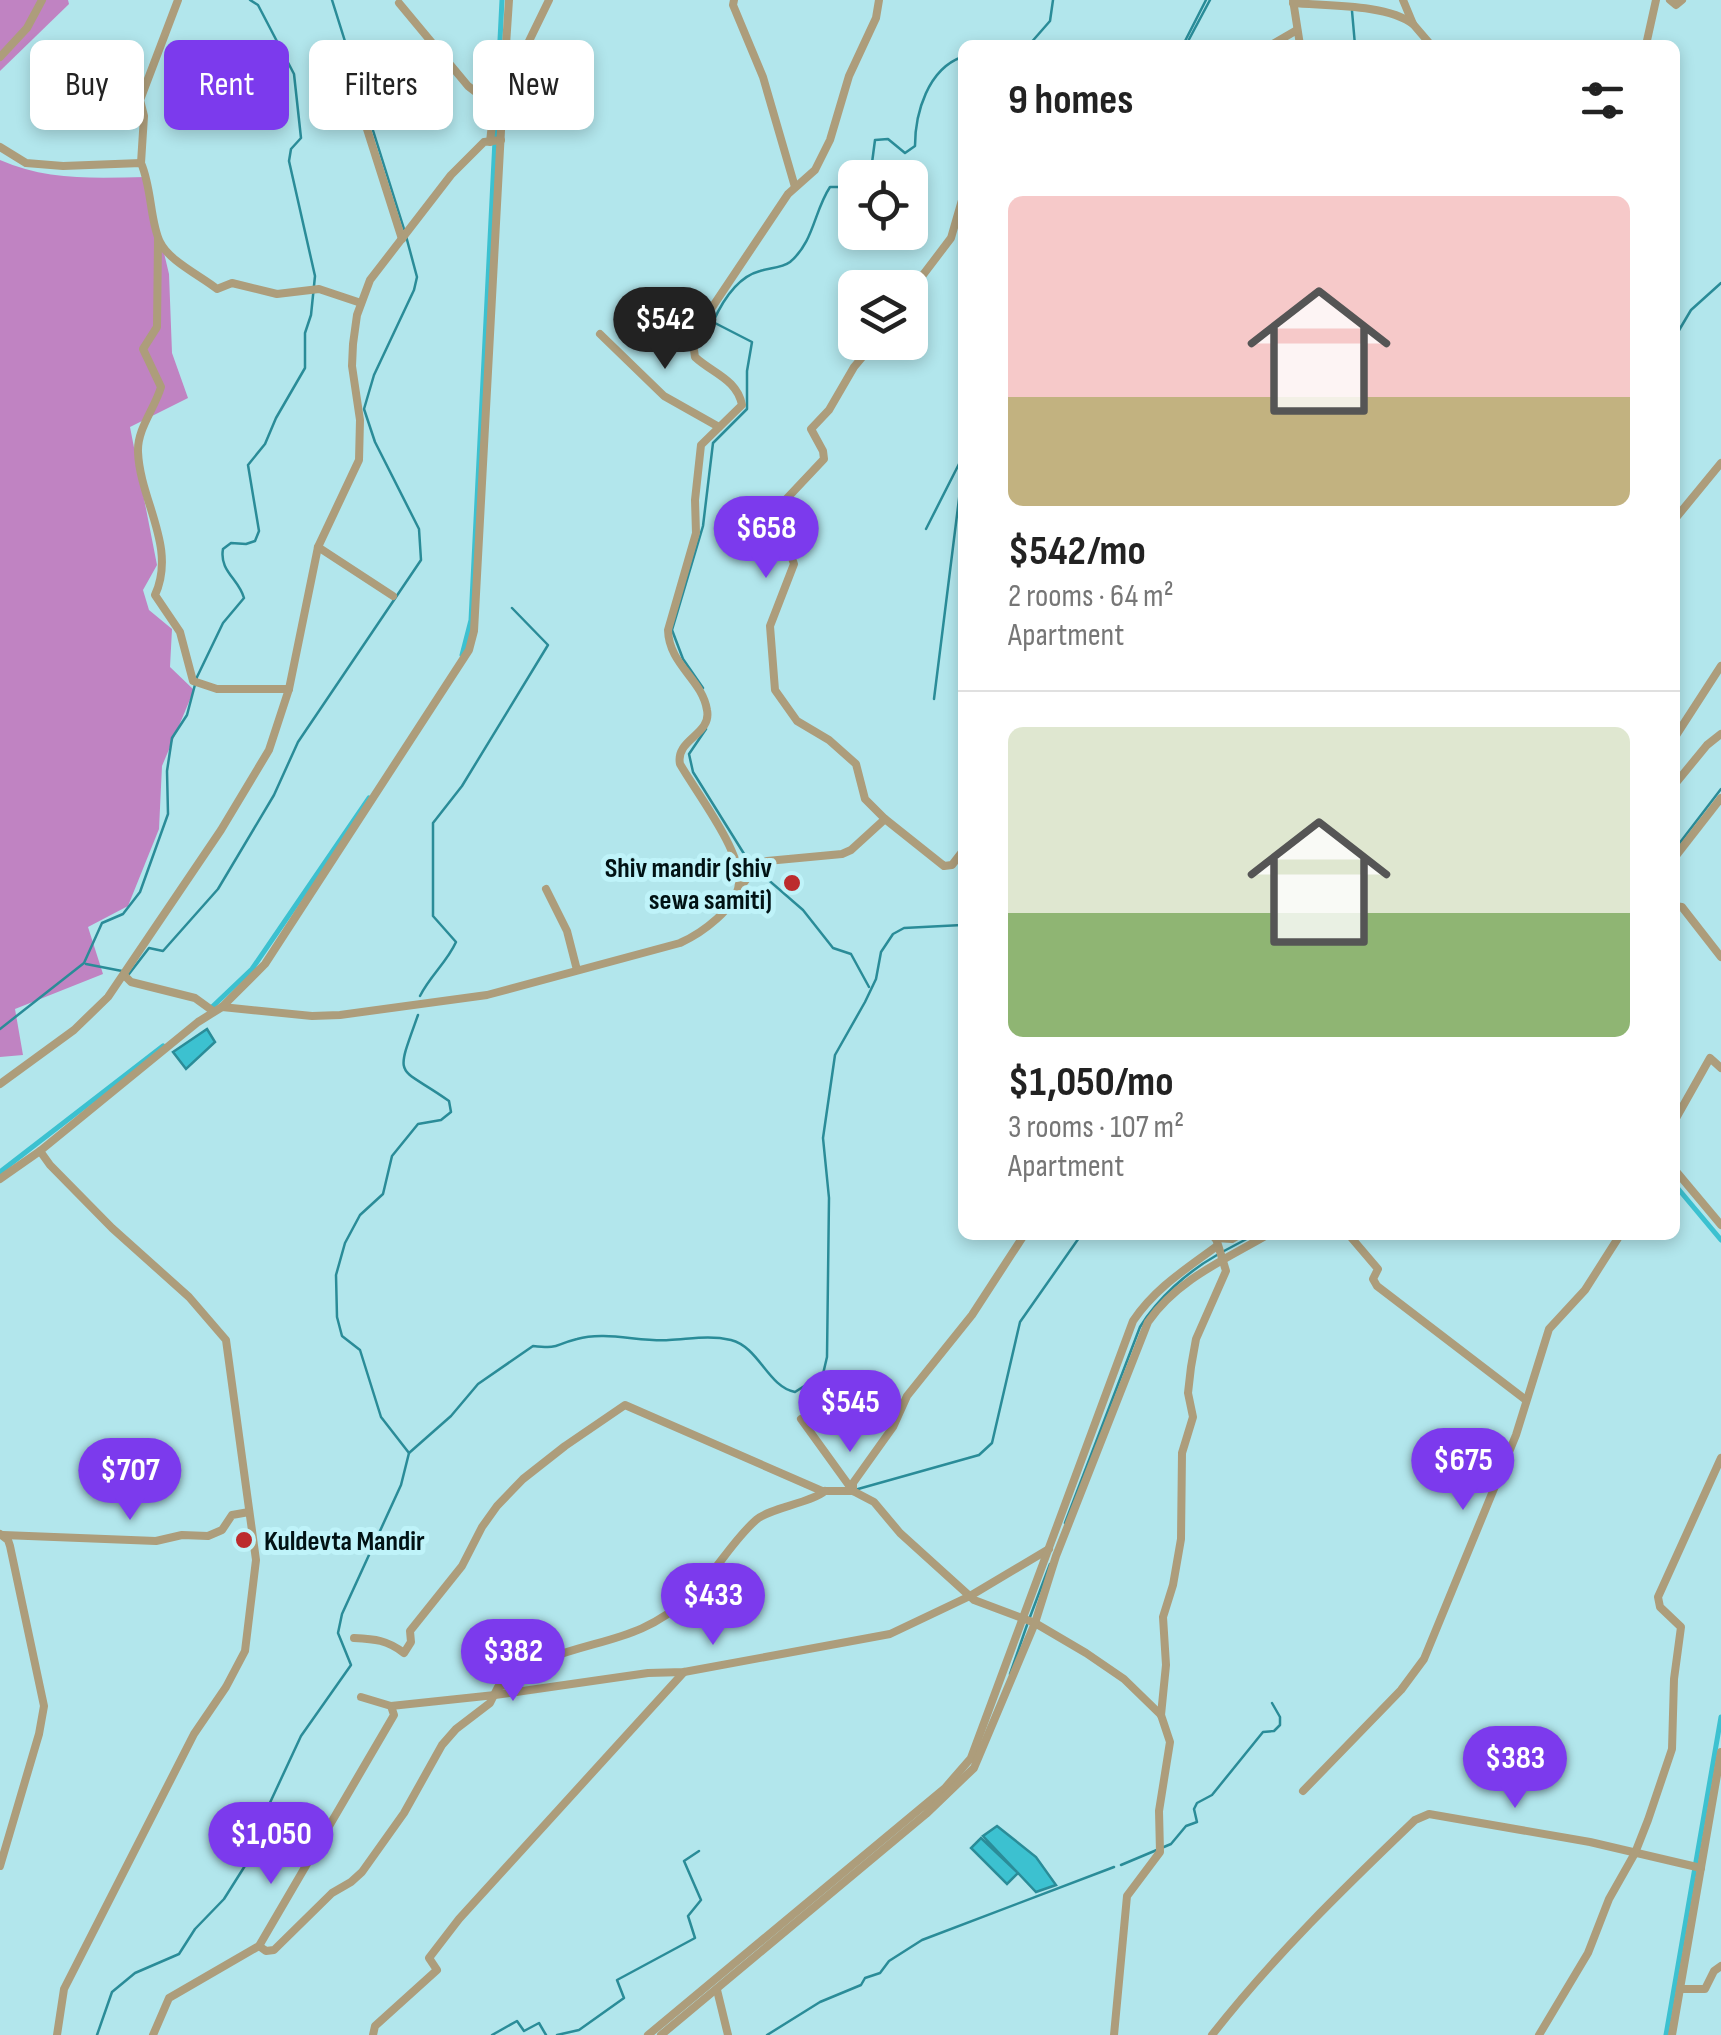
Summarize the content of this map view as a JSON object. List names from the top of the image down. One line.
{"places":["Shiv mandir (shiv sewa samiti)","Kuldevta Mandir"],"page":{"chip":["Buy","Rent","Filters","New"],"heading":"9 homes","list":[{"name":"$542/mo","note":"2 rooms · 64 m² · Apartment"},{"name":"$1,050/mo","note":"3 rooms · 107 m² · Apartment"}],"price":["$542","$658","$545","$675","$707","$433","$382","$383","$1,050"]}}
